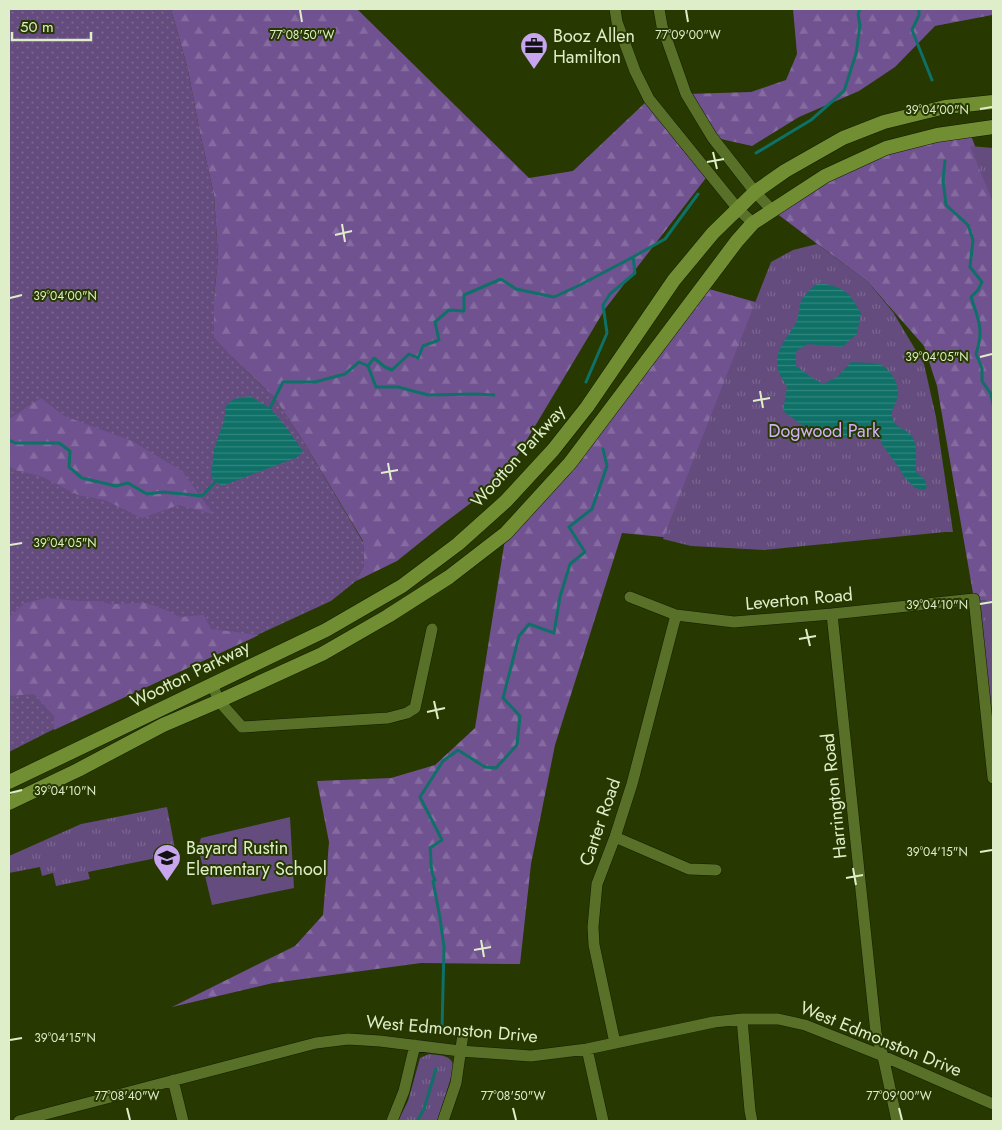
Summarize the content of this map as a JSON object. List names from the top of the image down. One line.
{"streets":{"main road":["Wootton Parkway"],"street":["Leverton Road","Harrington Road","Carter Road","West Edmonston Drive"]},"crossings":[["Leverton Road","Harrington Road"],["Leverton Road","Carter Road"],["Harrington Road","West Edmonston Drive"],["Carter Road","West Edmonston Drive"]],"parks":["Dogwood Park"],"places":{"office":["Booz Allen Hamilton"],"school or university":["Bayard Rustin Elementary School"]},"scale_bar":"50 m","coordinates":["77°08'50\"W","77°09'00\"W","39°04'00\"N","39°04'05\"N","39°04'10\"N","39°04'15\"N","77°08'40\"W"]}
